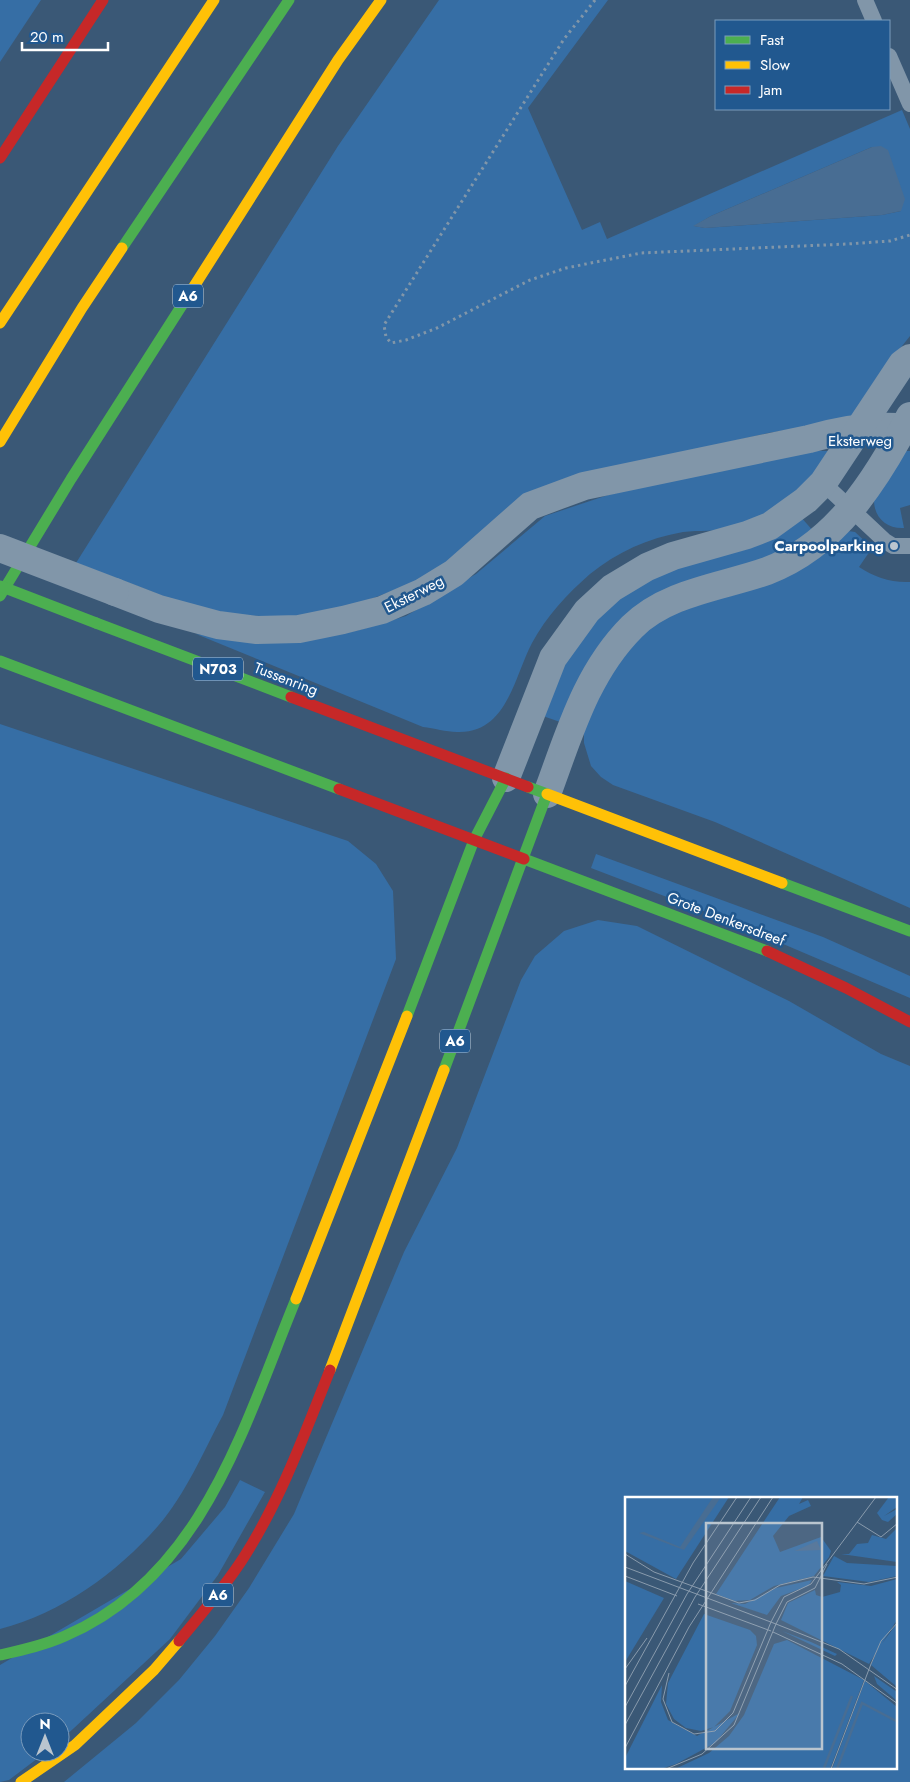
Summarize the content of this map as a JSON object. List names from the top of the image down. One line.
{"streets":{"main road":["A6","N703","Tussenring","Grote Denkersdreef"],"street":["Eksterweg"]},"crossings":[["A6","Grote Denkersdreef"]],"places":["Carpoolparking"],"legend":["Fast","Slow","Jam"],"scale_bar":"20 m","north":"top"}
